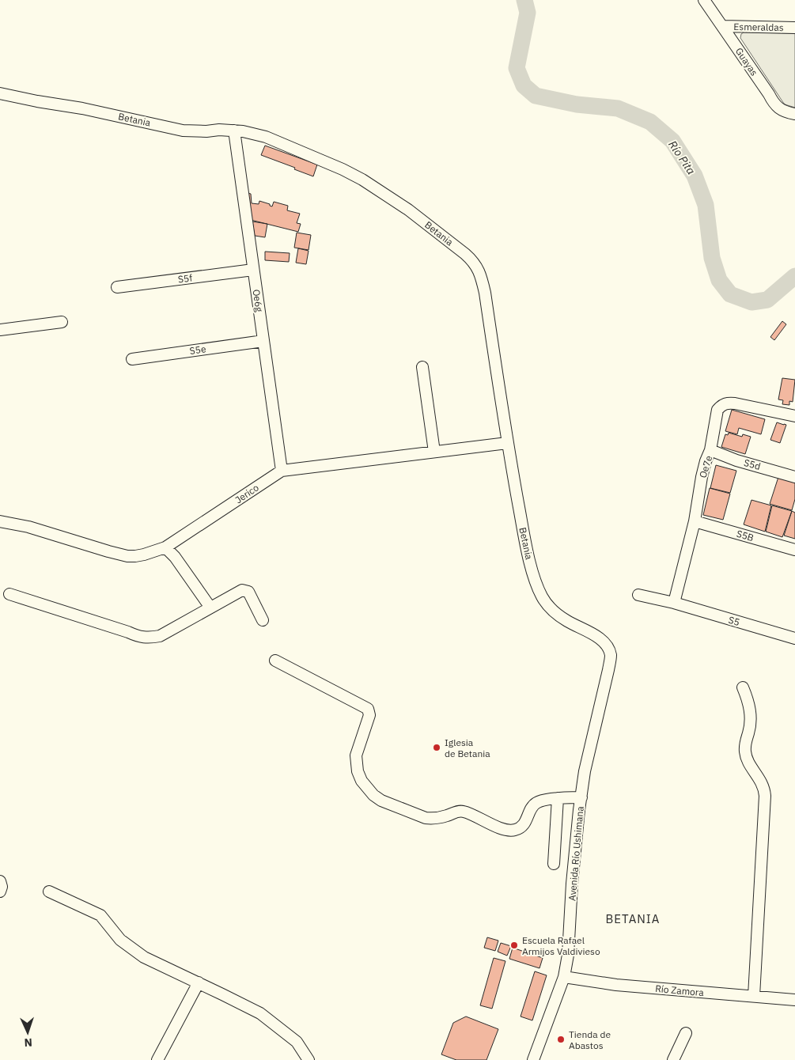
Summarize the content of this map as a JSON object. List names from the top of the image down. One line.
{"streets":{"street":["Esmeraldas","Guayas","Betania","S5f","Oe6g","S5e","S5d","Oe7e","Jerico","S5B","S5","Avenida Río Ushimana","Río Zamora"]},"crossings":[["Esmeraldas","Guayas"],["Betania","Oe6g"],["Betania","Jerico"],["Betania","Avenida Río Ushimana"],["S5f","Oe6g"],["Oe6g","S5e"],["Oe6g","Jerico"],["S5d","Oe7e"],["Oe7e","S5B"],["Oe7e","S5"],["Avenida Río Ushimana","Río Zamora"]],"districts":["BETANIA"],"water":["Río Pita"],"places":["Iglesia de Betania","Escuela Rafael Armijos Valdivieso","Tienda de Abastos"],"north":"bottom"}
